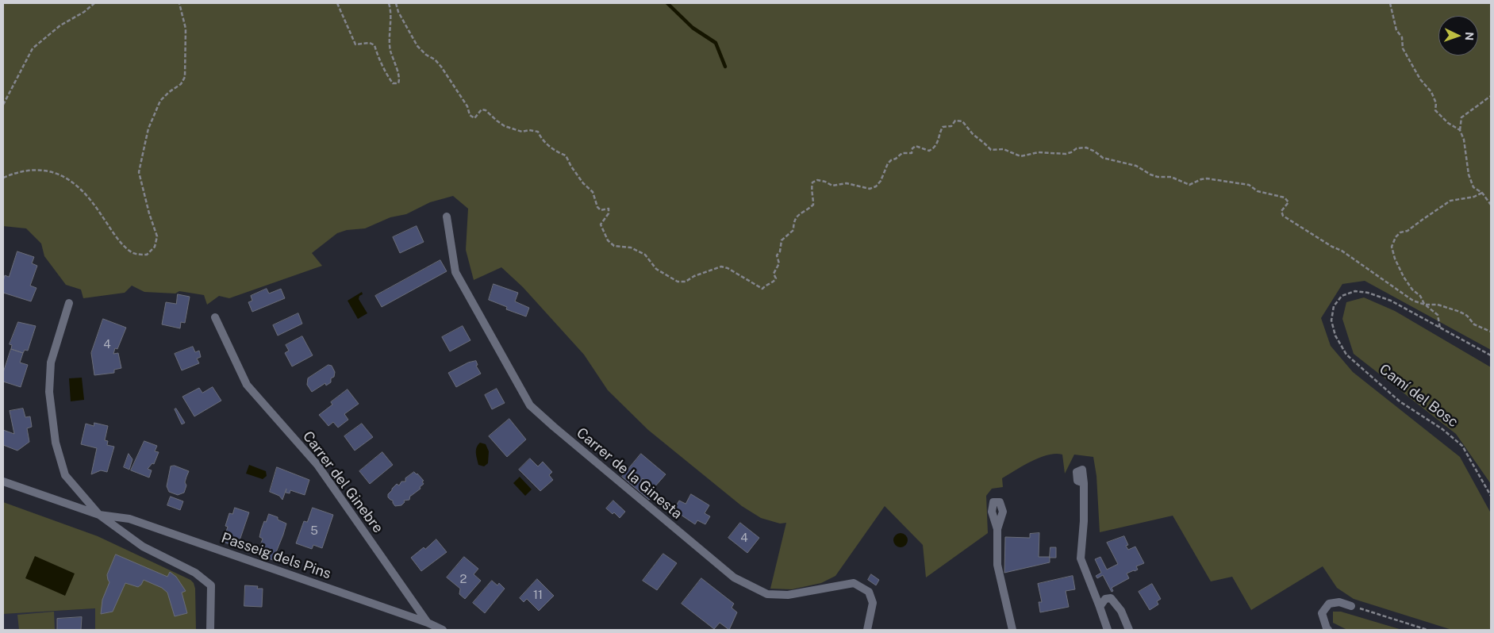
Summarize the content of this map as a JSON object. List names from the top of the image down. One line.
{"streets":{"street":["Carrer de la Ginesta","Carrer del Ginebre","Passeig dels Pins"],"path":["Camí del Bosc"]},"crossings":[["Carrer del Ginebre","Passeig dels Pins"]],"house_numbers":["4","5","4","2","11"],"north":"right"}
